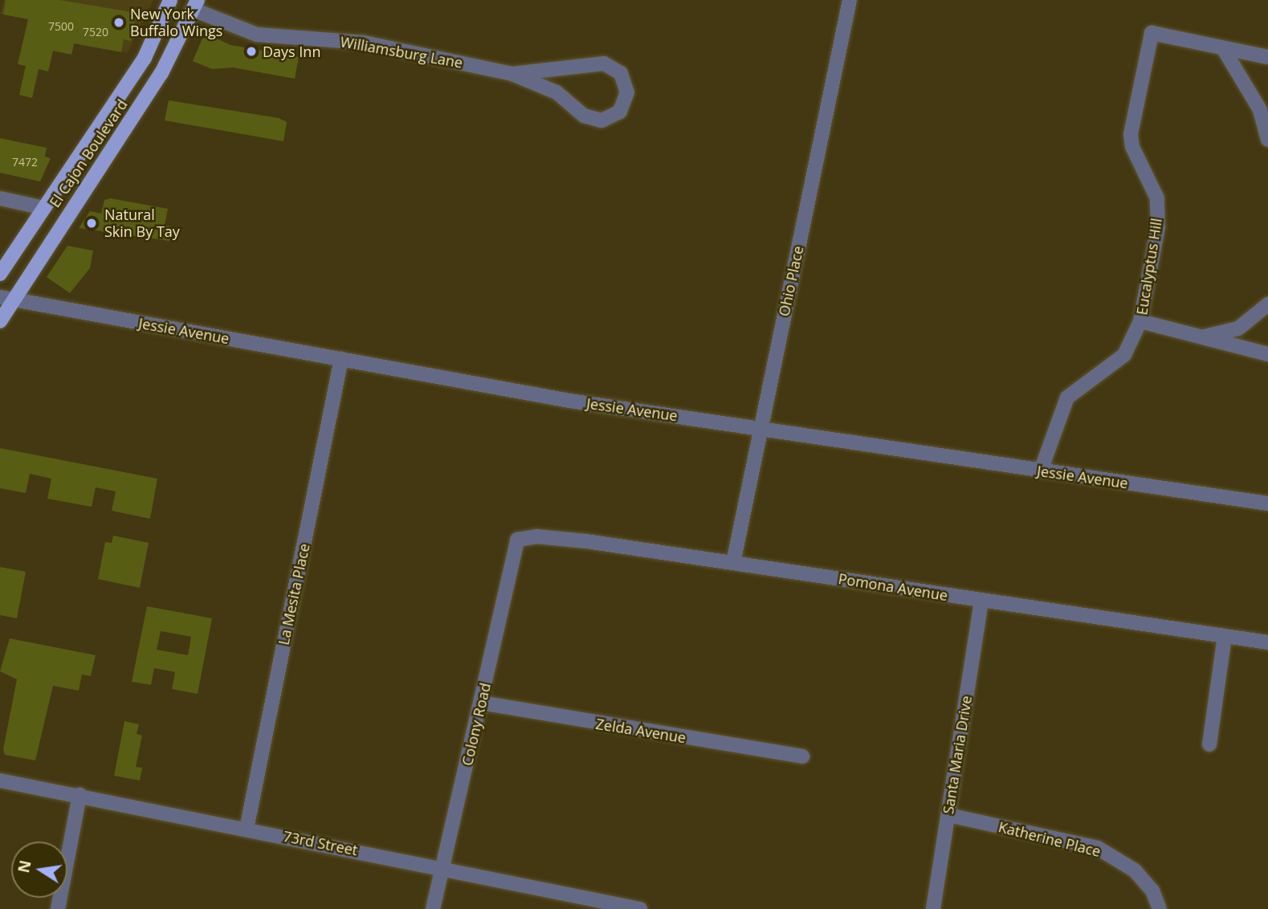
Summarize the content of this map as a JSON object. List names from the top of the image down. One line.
{"streets":{"main road":["El Cajon Boulevard"],"street":["Williamsburg Lane","Eucalyptus Hill","Ohio Place","Jessie Avenue","Pomona Avenue","La Mesita Place","Colony Road","Zelda Avenue","Santa Maria Drive","Katherine Place","73rd Street"]},"crossings":[["Williamsburg Lane","El Cajon Boulevard"],["El Cajon Boulevard","Jessie Avenue"],["Eucalyptus Hill","Jessie Avenue"],["Ohio Place","Jessie Avenue"],["Ohio Place","Pomona Avenue"],["Jessie Avenue","La Mesita Place"],["Pomona Avenue","Colony Road"],["Pomona Avenue","Santa Maria Drive"],["La Mesita Place","73rd Street"],["Colony Road","Zelda Avenue"],["Colony Road","73rd Street"],["Santa Maria Drive","Katherine Place"]],"places":["New York Buffalo Wings","Days Inn","Natural Skin By Tay"],"house_numbers":["7500","7520","7472"],"north":"left"}
